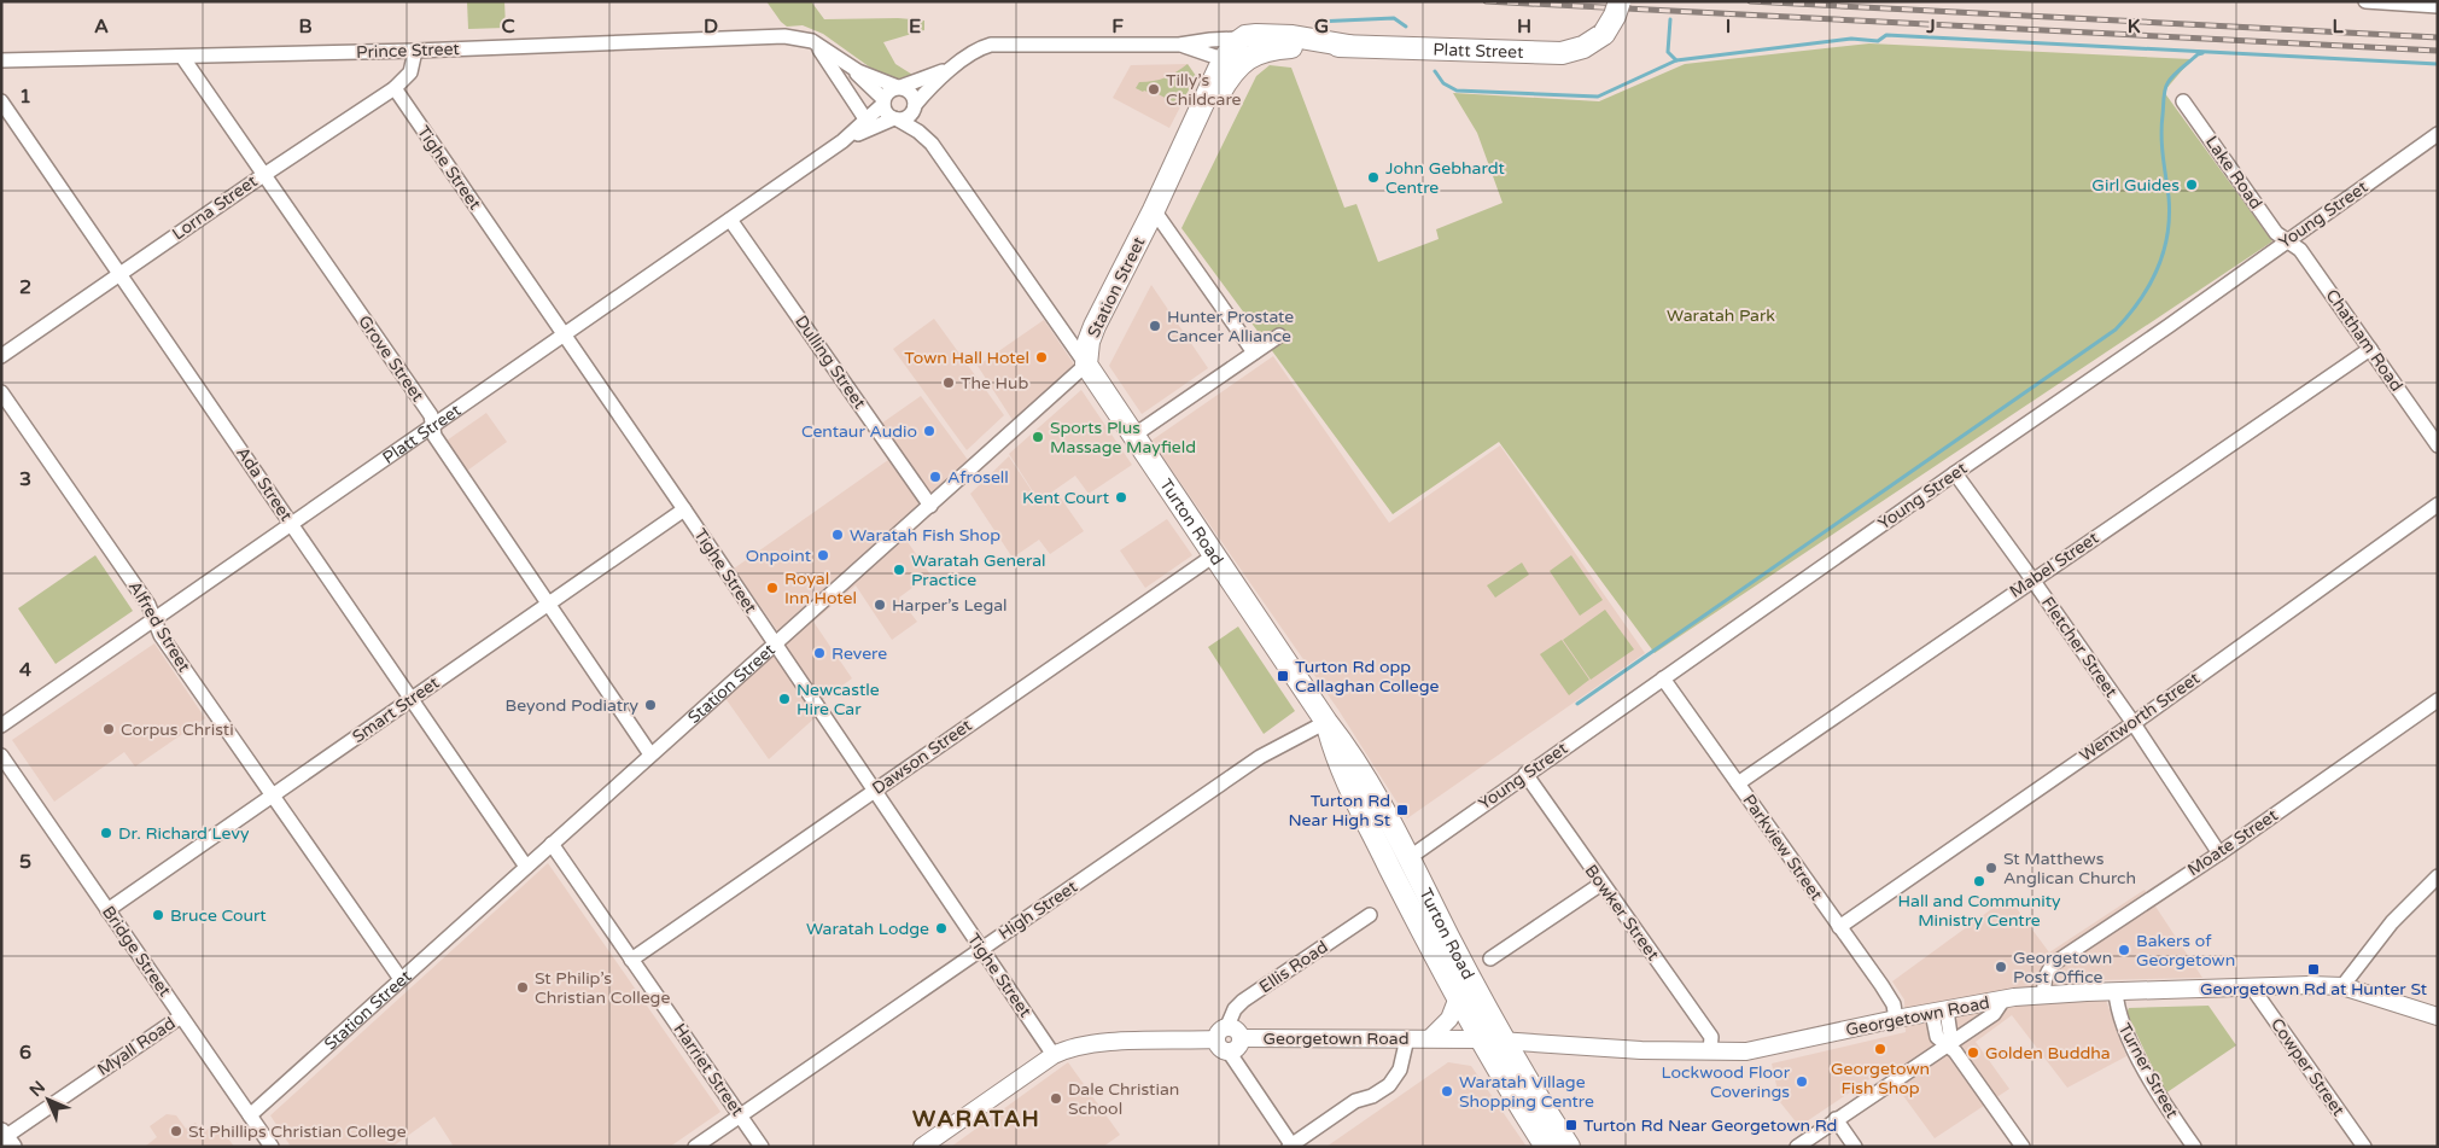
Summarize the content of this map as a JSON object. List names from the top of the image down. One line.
{"streets":{"main road":["Platt Street","Station Street","Turton Road"],"street":["Prince Street","Tighe Street","Lake Road","Lorna Street","Young Street","Chatham Road","Grove Street","Dulling Street","Ada Street","Mabel Street","Alfred Street","Fletcher Street","Smart Street","Wentworth Street","Dawson Street","Moate Street","Parkview Street","High Street","Bowker Street","Bridge Street","Ellis Road","Georgetown Road","Myall Road","Cowper Street","Harriet Street","Turner Street"]},"crossings":[["Prince Street","Platt Street"],["Prince Street","Lorna Street"],["Prince Street","Grove Street"],["Prince Street","Turton Road"],["Platt Street","Tighe Street"],["Platt Street","Station Street"],["Platt Street","Grove Street"],["Platt Street","Dulling Street"],["Platt Street","Ada Street"],["Platt Street","Turton Road"],["Platt Street","Alfred Street"],["Tighe Street","Lorna Street"],["Tighe Street","Station Street"],["Tighe Street","Smart Street"],["Tighe Street","Dawson Street"],["Tighe Street","High Street"],["Lake Road","Young Street"],["Lake Road","Chatham Road"],["Lorna Street","Grove Street"],["Lorna Street","Ada Street"],["Young Street","Chatham Road"],["Young Street","Turton Road"],["Young Street","Fletcher Street"],["Young Street","Parkview Street"],["Young Street","Bowker Street"],["Station Street","Grove Street"],["Station Street","Dulling Street"],["Station Street","Ada Street"],["Station Street","Turton Road"],["Station Street","Alfred Street"],["Station Street","Bridge Street"],["Station Street","Harriet Street"],["Chatham Road","Mabel Street"],["Grove Street","Smart Street"],["Ada Street","Smart Street"],["Turton Road","Dawson Street"],["Turton Road","High Street"],["Turton Road","Georgetown Road"],["Mabel Street","Fletcher Street"],["Mabel Street","Parkview Street"],["Alfred Street","Smart Street"],["Fletcher Street","Wentworth Street"],["Fletcher Street","Moate Street"],["Smart Street","Bridge Street"],["Wentworth Street","Parkview Street"],["Dawson Street","Harriet Street"],["Moate Street","Georgetown Road"],["Parkview Street","Georgetown Road"],["High Street","Harriet Street"],["Bowker Street","Georgetown Road"],["Bridge Street","Myall Road"],["Ellis Road","Georgetown Road"],["Georgetown Road","Cowper Street"],["Georgetown Road","Turner Street"]],"districts":["WARATAH"],"parks":["Waratah Park"],"places":{"other":["Tilly’s Childcare","John Gebhardt Centre","Girl Guides","Hunter Prostate Cancer Alliance","Town Hall Hotel","The Hub","Centaur Audio","Sports Plus Massage Mayfield","Afrosell","Kent Court","Waratah Fish Shop","Onpoint","Waratah General Practice","Royal Inn Hotel","Harper’s Legal","Revere","Newcastle Hire Car","Beyond Podiatry","Corpus Christi","Dr. Richard Levy","St Matthews Anglican Church","Hall and Community Ministry Centre","Bruce Court","Waratah Lodge","Bakers of Georgetown","Georgetown Post Office","St Philip’s Christian College","Georgetown Fish Shop","Golden Buddha","Lockwood Floor Coverings","Waratah Village Shopping Centre","Dale Christian School","St Phillips Christian College"],"transit":["Turton Rd opp Callaghan College","Turton Rd Near High St","Georgetown Rd at Hunter St","Turton Rd Near Georgetown Rd"]},"north":"top left","grid":{"columns":["A","B","C","D","E","F","G","H","I","J","K","L"],"rows":["1","2","3","4","5","6"]}}
